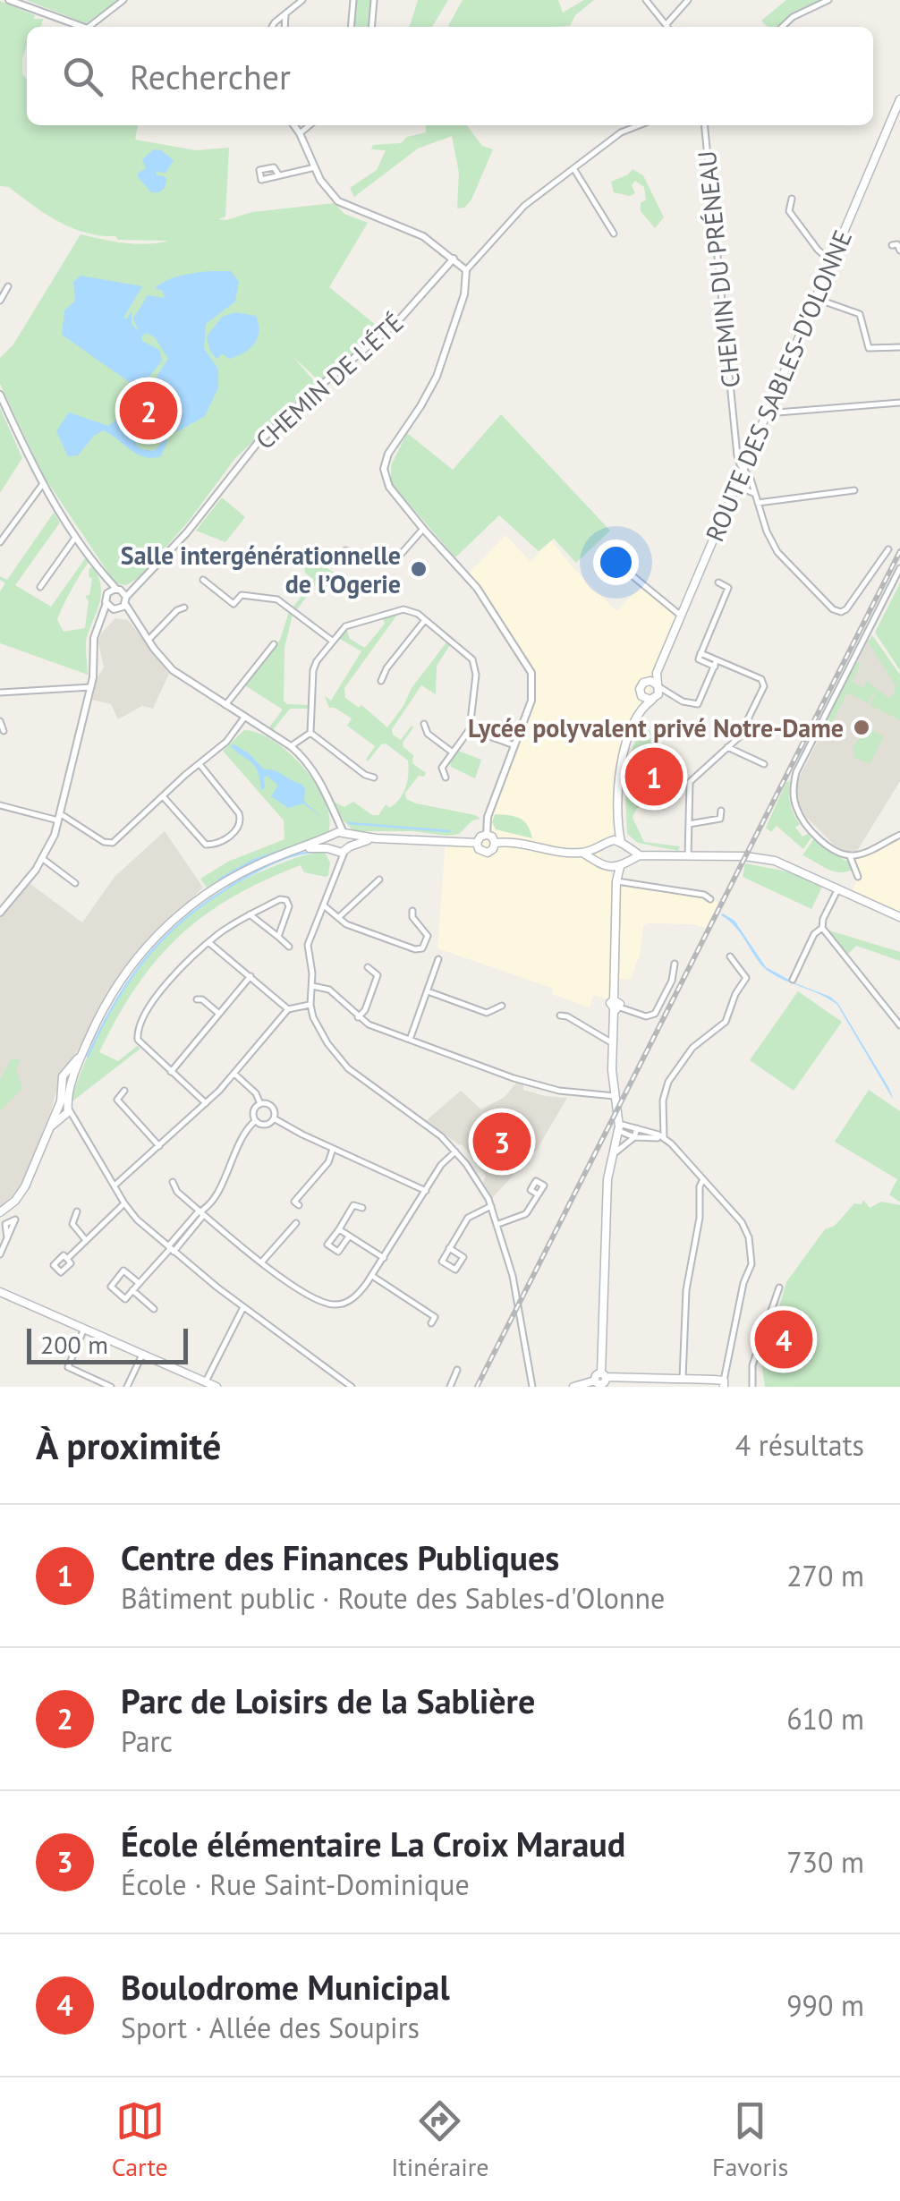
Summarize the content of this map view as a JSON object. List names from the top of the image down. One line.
{"streets":{"main road":["ROUTE DES SABLES-D'OLONNE"],"street":["CHEMIN DU PRÉNEAU","CHEMIN DE L'ÉTÉ"]},"crossings":[["CHEMIN DU PRÉNEAU","ROUTE DES SABLES-D'OLONNE"]],"places":["Salle intergénérationnelle de l’Ogerie","Lycée polyvalent privé Notre-Dame"],"scale_bar":"200 m","page":{"search":"Rechercher","pins":["2","1","3","4"],"scale":"200 m","heading":["À proximité","4 résultats"],"list":[{"mark":"1","name":"Centre des Finances Publiques","note":"Bâtiment public · Route des Sables-d'Olonne","value":"270 m"},{"mark":"2","name":"Parc de Loisirs de la Sablière","note":"Parc","value":"610 m"},{"mark":"3","name":"École élémentaire La Croix Maraud","note":"École · Rue Saint-Dominique","value":"730 m"},{"mark":"4","name":"Boulodrome Municipal","note":"Sport · Allée des Soupirs","value":"990 m"}],"nav":["Carte","Itinéraire","Favoris"]}}
